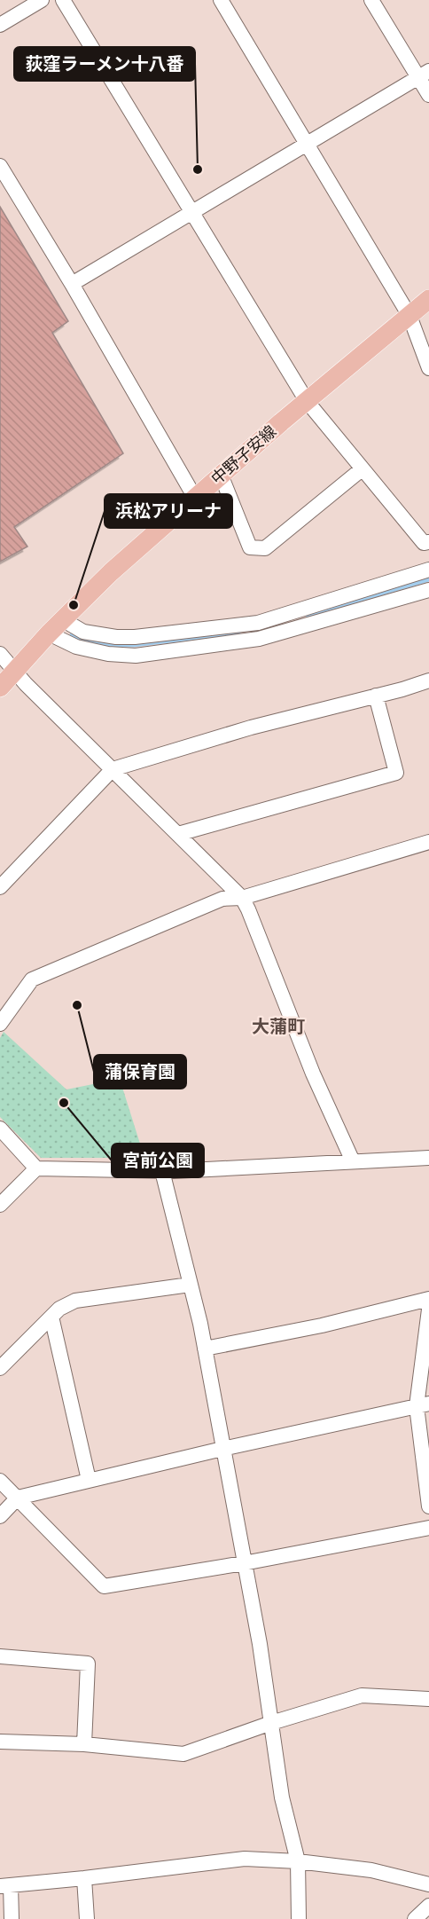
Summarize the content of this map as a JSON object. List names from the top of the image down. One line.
{"streets":{"main road":["中野子安線"]},"districts":["大蒲町"],"places":["荻窪ラーメン十八番","浜松アリーナ","蒲保育園","宮前公園"]}
